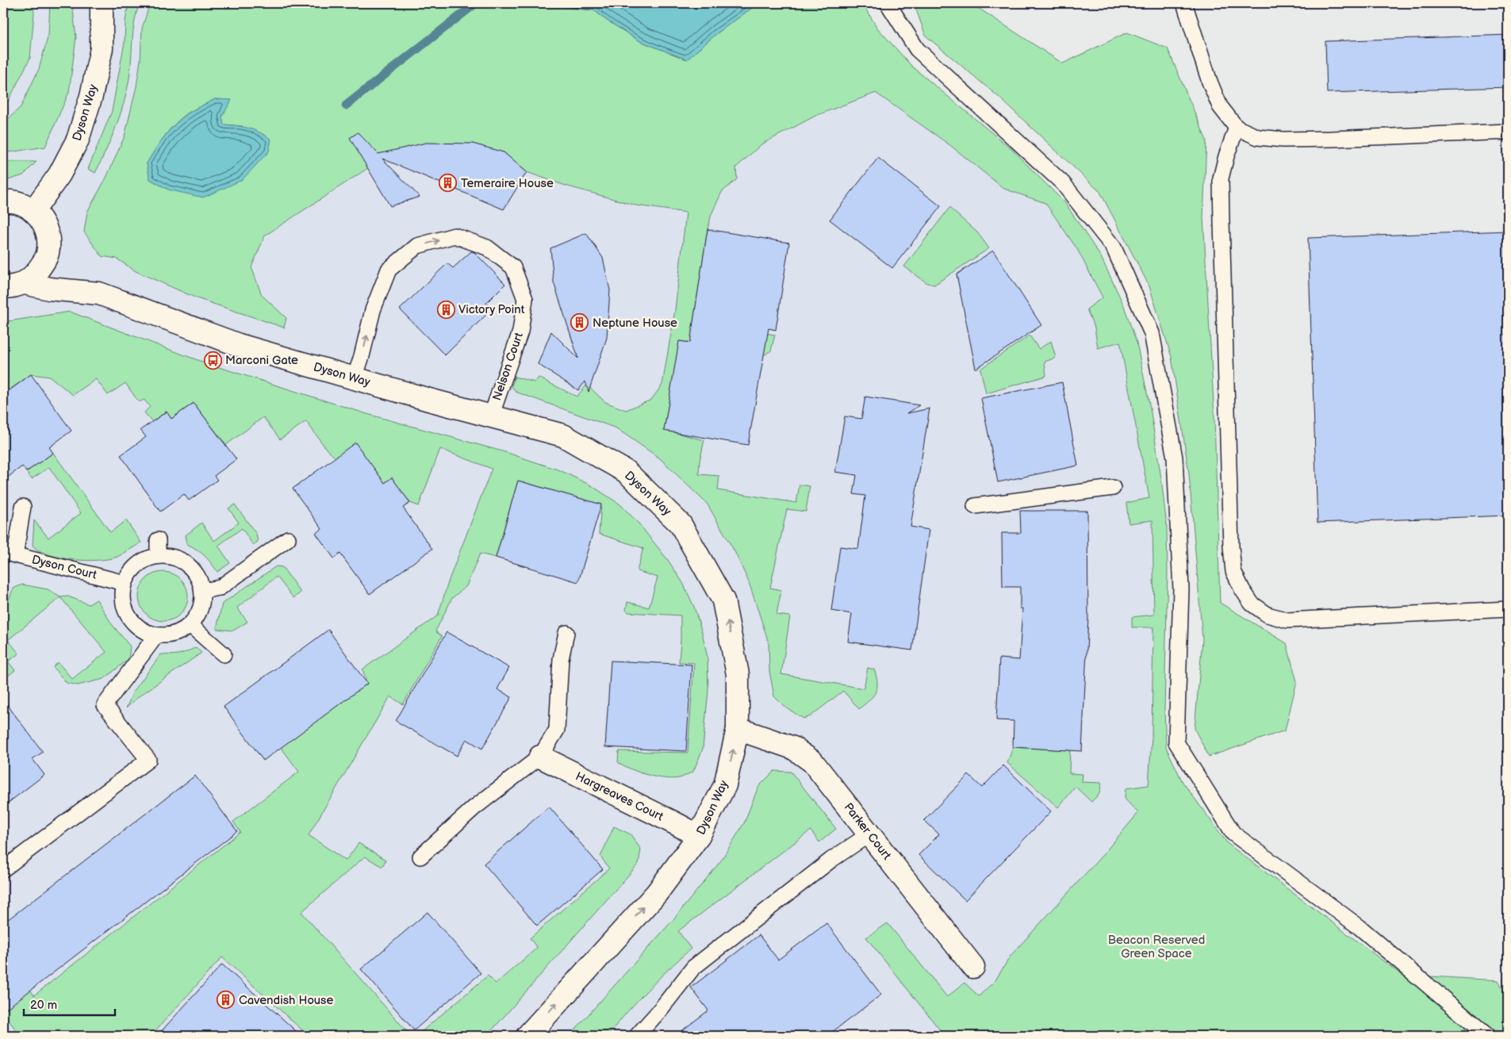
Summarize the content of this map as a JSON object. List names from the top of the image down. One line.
{"streets":{"street":["Dyson Way","Hargreaves Court","Parker Court"],"lane":["Nelson Court","Dyson Court"]},"crossings":[["Dyson Way","Nelson Court"],["Dyson Way","Hargreaves Court"],["Dyson Way","Parker Court"]],"parks":["Beacon Reserved Green Space"],"places":{"building":["Temeraire House","Victory Point","Neptune House","Cavendish House"],"bus stop":["Marconi Gate"]},"scale_bar":"20 m"}
